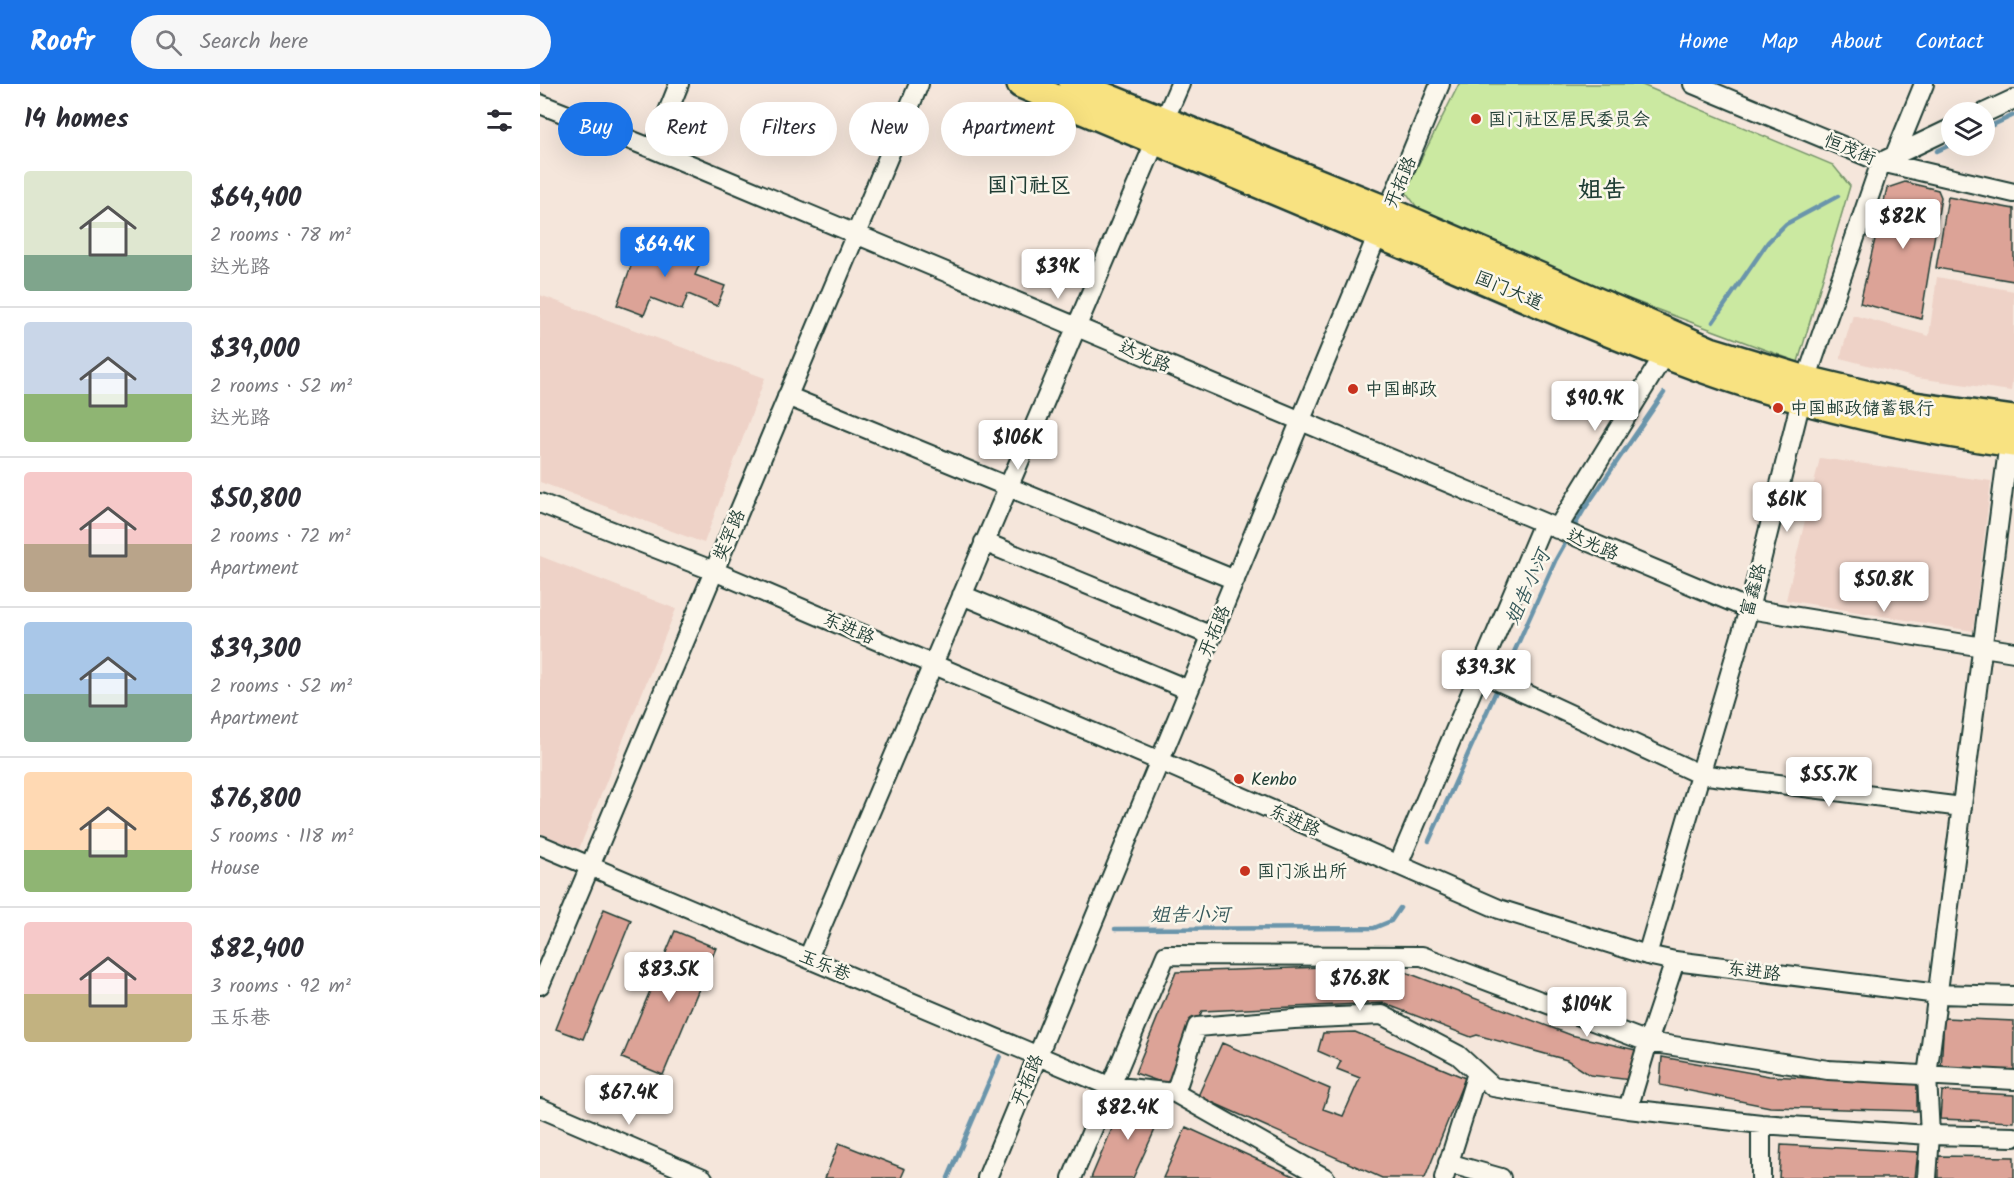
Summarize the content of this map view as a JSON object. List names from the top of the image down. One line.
{"streets":{"highway":["国门大道"],"street":["恒茂街","开拓路","达光路","奘罕路","富鑫路","东进路","玉乐巷"]},"crossings":[["恒茂街","富鑫路"],["开拓路","国门大道"],["开拓路","达光路"],["开拓路","东进路"],["开拓路","玉乐巷"],["国门大道","富鑫路"],["达光路","奘罕路"],["达光路","富鑫路"],["奘罕路","东进路"],["奘罕路","玉乐巷"],["富鑫路","东进路"]],"districts":["国门社区","姐告"],"water":["姐告小河"],"places":["国门社区居民委员会","中国邮政","中国邮政储蓄银行","Kenbo","国门派出所"],"page":{"header":"Roofr","search":"Search here","nav":["Home","Map","About","Contact"],"heading":"14 homes","chip":["Buy","Rent","Filters","New","Apartment"],"list":[{"name":"$64,400","note":"2 rooms · 78 m² · 达光路"},{"name":"$39,000","note":"2 rooms · 52 m² · 达光路"},{"name":"$50,800","note":"2 rooms · 72 m² · Apartment"},{"name":"$39,300","note":"2 rooms · 52 m² · Apartment"},{"name":"$76,800","note":"5 rooms · 118 m² · House"},{"name":"$82,400","note":"3 rooms · 92 m² · 玉乐巷"}],"price":["$82K","$64.4K","$39K","$90.9K","$106K","$61K","$50.8K","$39.3K","$55.7K","$83.5K","$76.8K","$104K","$67.4K","$82.4K"]}}
